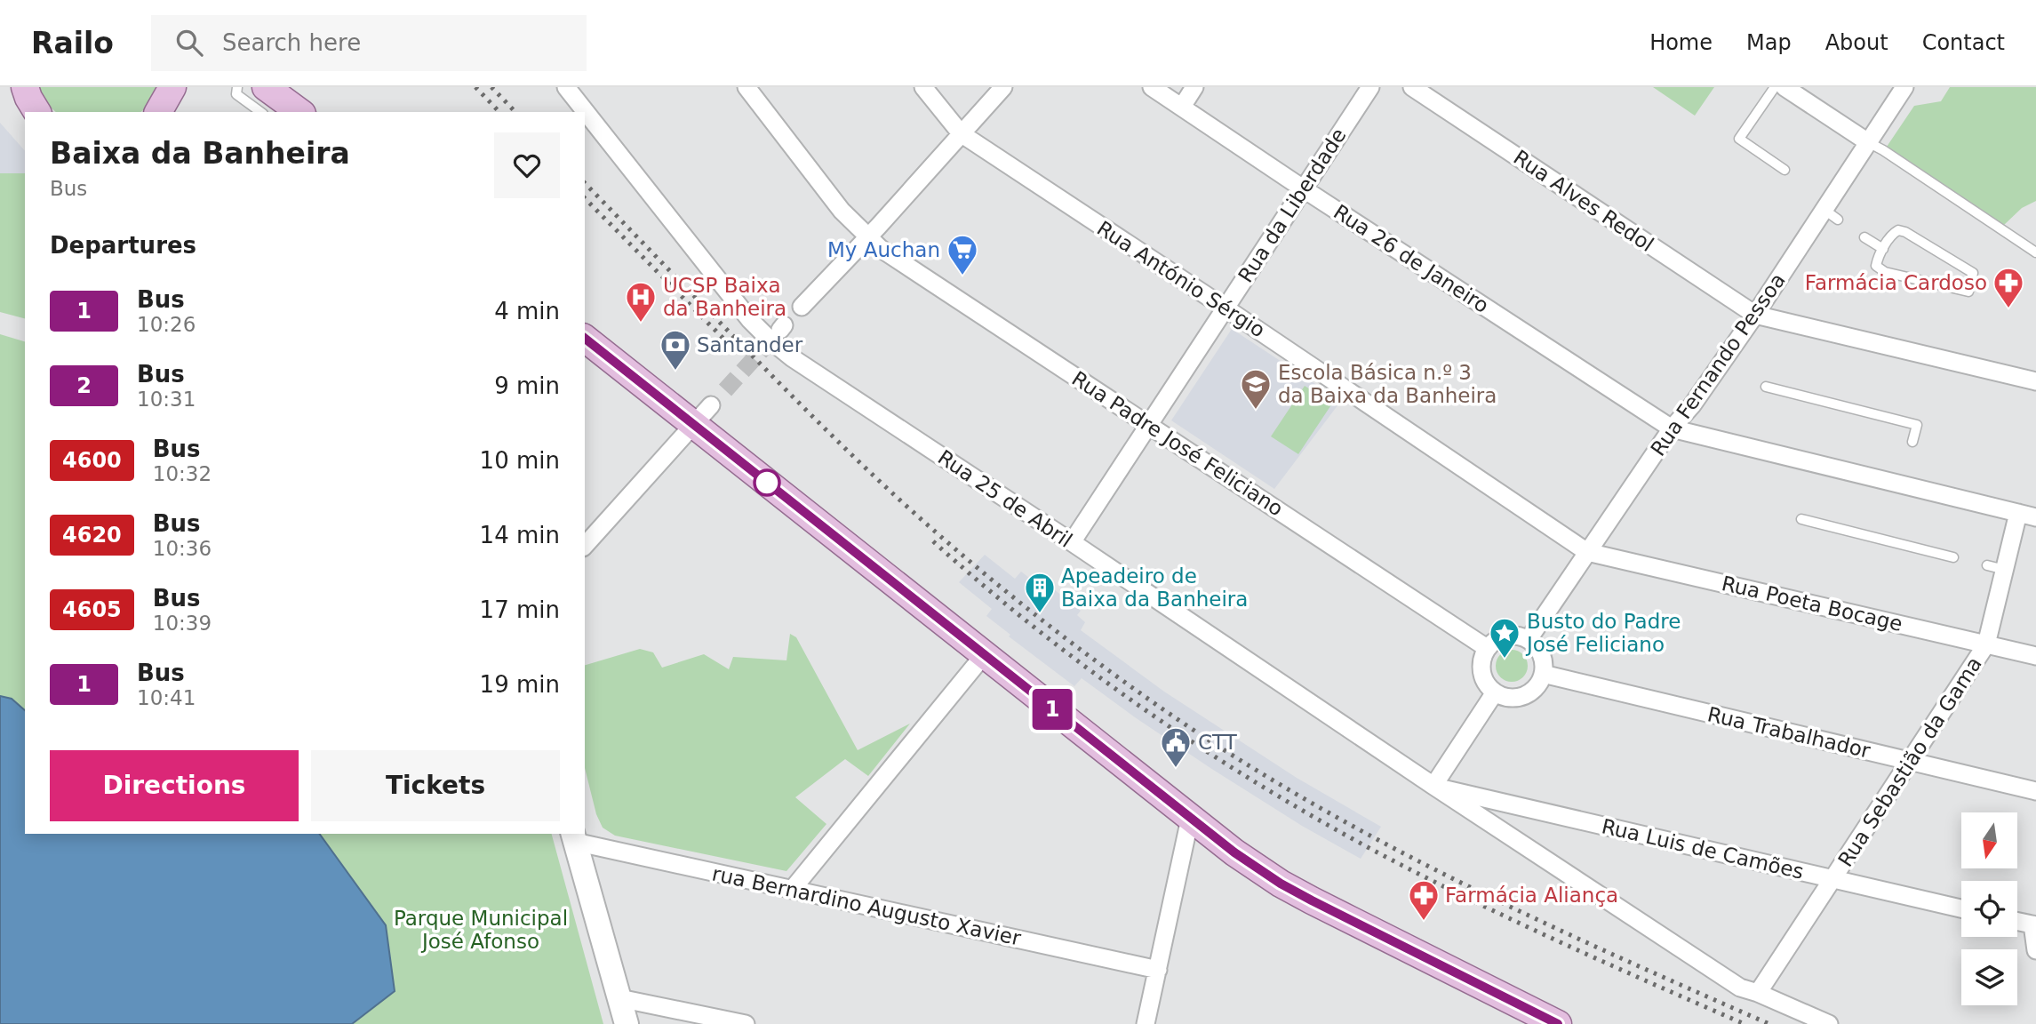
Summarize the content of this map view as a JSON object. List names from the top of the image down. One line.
{"streets":{"street":["Rua Alves Redol","Rua da Liberdade","Rua 26 de Janeiro","Rua António Sérgio","Rua Fernando Pessoa","Rua Padre José Feliciano","Rua 25 de Abril","Rua Poeta Bocage","Rua Trabalhador","Rua Sebastião da Gama","Rua Luis de Camões","rua Bernardino Augusto Xavier"]},"crossings":[["Rua Alves Redol","Rua Fernando Pessoa"],["Rua da Liberdade","Rua 26 de Janeiro"],["Rua da Liberdade","Rua António Sérgio"],["Rua da Liberdade","Rua Padre José Feliciano"],["Rua da Liberdade","Rua 25 de Abril"],["Rua 26 de Janeiro","Rua Fernando Pessoa"],["Rua 26 de Janeiro","Rua Sebastião da Gama"],["Rua António Sérgio","Rua Fernando Pessoa"],["Rua António Sérgio","Rua Poeta Bocage"],["Rua Fernando Pessoa","Rua Padre José Feliciano"],["Rua Fernando Pessoa","Rua Poeta Bocage"],["Rua Fernando Pessoa","Rua Trabalhador"],["Rua Padre José Feliciano","Rua Trabalhador"],["Rua 25 de Abril","Rua Luis de Camões"],["Rua Poeta Bocage","Rua Sebastião da Gama"],["Rua Trabalhador","Rua Sebastião da Gama"],["Rua Sebastião da Gama","Rua Luis de Camões"]],"parks":["Parque Municipal José Afonso"],"places":{"supermarket":["My Auchan"],"pharmacy":["Farmácia Cardoso","Farmácia Aliança"],"hospital":["UCSP Baixa da Banheira"],"bank":["Santander"],"school or university":["Escola Básica n.º 3 da Baixa da Banheira"],"building":["Apeadeiro de Baixa da Banheira"],"place":["Busto do Padre José Feliciano"],"public building":["CTT"]},"lines":["bus line 1"],"north":"bottom","page":{"header":"Railo","search":"Search here","nav":["Home","Map","About","Contact"],"on_map":"1","heading":[["Baixa da Banheira","Bus"],"Departures"],"list":[{"mark":"1","name":"Bus","note":"10:26","value":"4 min"},{"mark":"2","name":"Bus","note":"10:31","value":"9 min"},{"mark":"4600","name":"Bus","note":"10:32","value":"10 min"},{"mark":"4620","name":"Bus","note":"10:36","value":"14 min"},{"mark":"4605","name":"Bus","note":"10:39","value":"17 min"},{"mark":"1","name":"Bus","note":"10:41","value":"19 min"}],"buttons":["Directions","Tickets"]}}
